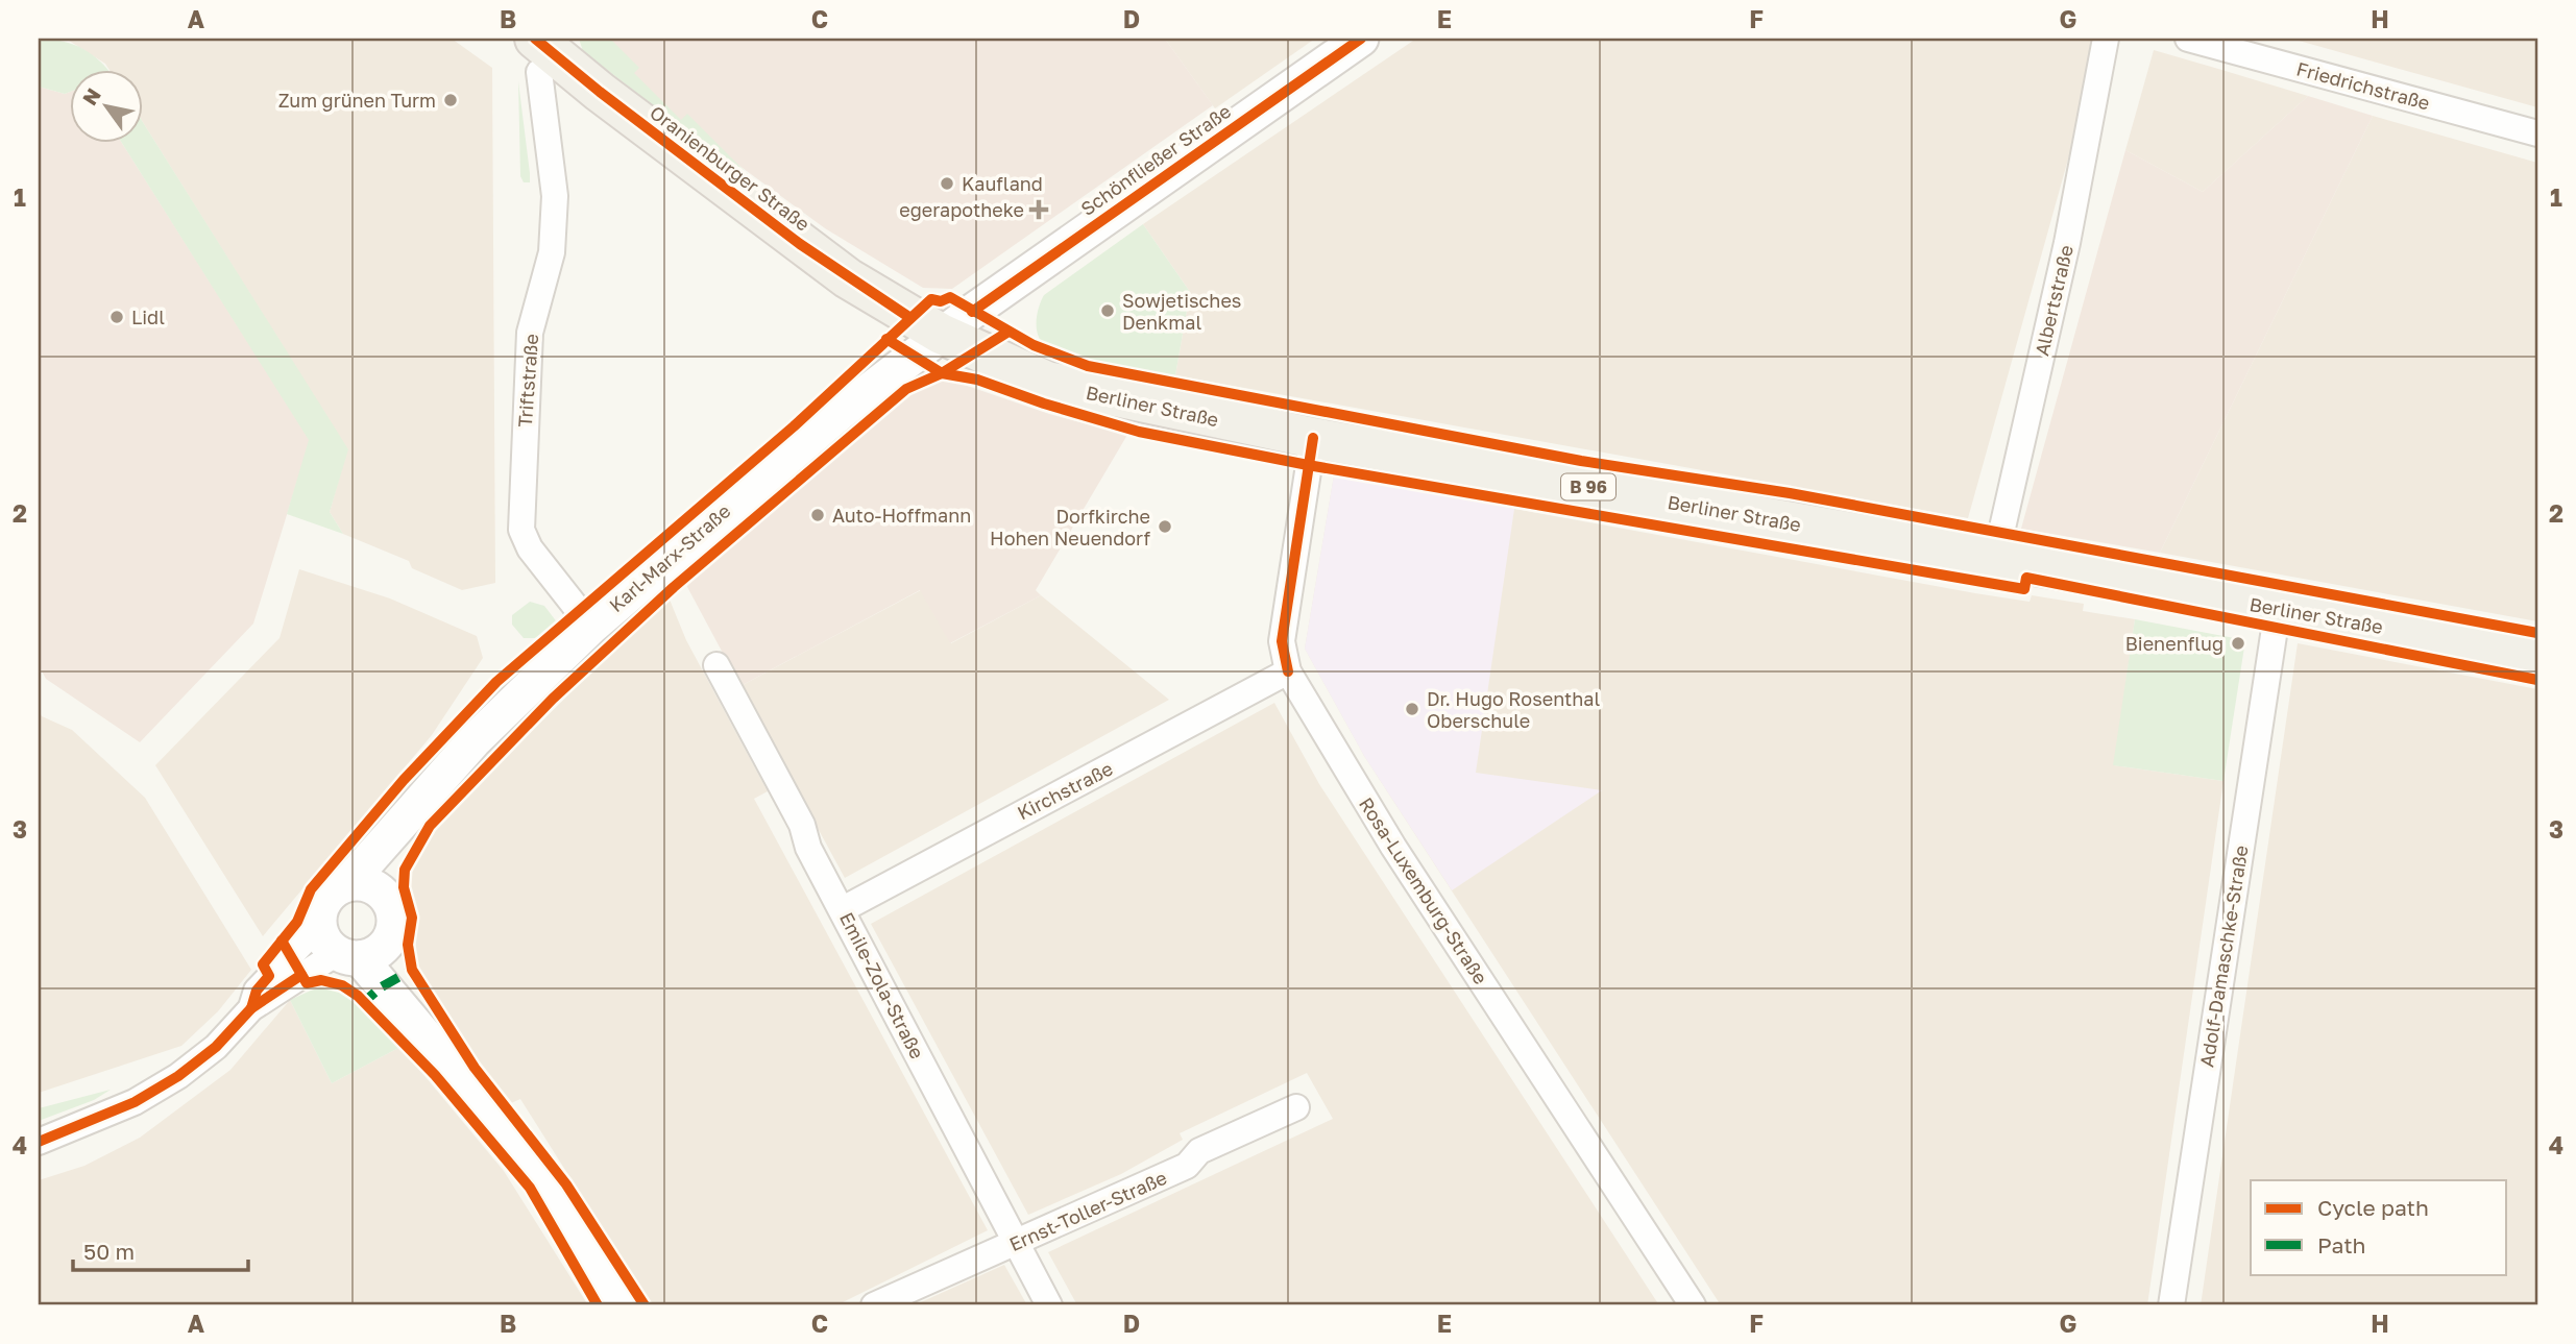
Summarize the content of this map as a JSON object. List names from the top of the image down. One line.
{"streets":{"main road":["Schönfließer Straße","Oranienburger Straße","Berliner Straße","B 96","Karl-Marx-Straße"],"street":["Friedrichstraße","Albertstraße","Triftstraße","Kirchstraße","Rosa-Luxemburg-Straße","Adolf-Damaschke-Straße","Emile-Zola-Straße","Ernst-Toller-Straße"]},"crossings":[["Schönfließer Straße","Oranienburger Straße"],["Schönfließer Straße","Berliner Straße"],["Schönfließer Straße","Karl-Marx-Straße"],["Oranienburger Straße","Triftstraße"],["Oranienburger Straße","Berliner Straße"],["Oranienburger Straße","Karl-Marx-Straße"],["Albertstraße","Berliner Straße"],["Triftstraße","Karl-Marx-Straße"],["Berliner Straße","Karl-Marx-Straße"],["Berliner Straße","Rosa-Luxemburg-Straße"],["Berliner Straße","Adolf-Damaschke-Straße"],["Kirchstraße","Rosa-Luxemburg-Straße"],["Kirchstraße","Emile-Zola-Straße"],["Emile-Zola-Straße","Ernst-Toller-Straße"]],"places":{"other":["Zum grünen Turm","Kaufland","Sowjetisches Denkmal","Lidl","Auto-Hoffmann","Dorfkirche Hohen Neuendorf","Bienenflug","Dr. Hugo Rosenthal Oberschule"],"health":["egerapotheke"]},"legend":["Cycle path","Path"],"scale_bar":"50 m","north":"top left","grid":{"columns":["A","B","C","D","E","F","G","H"],"rows":["1","2","3","4"]}}
